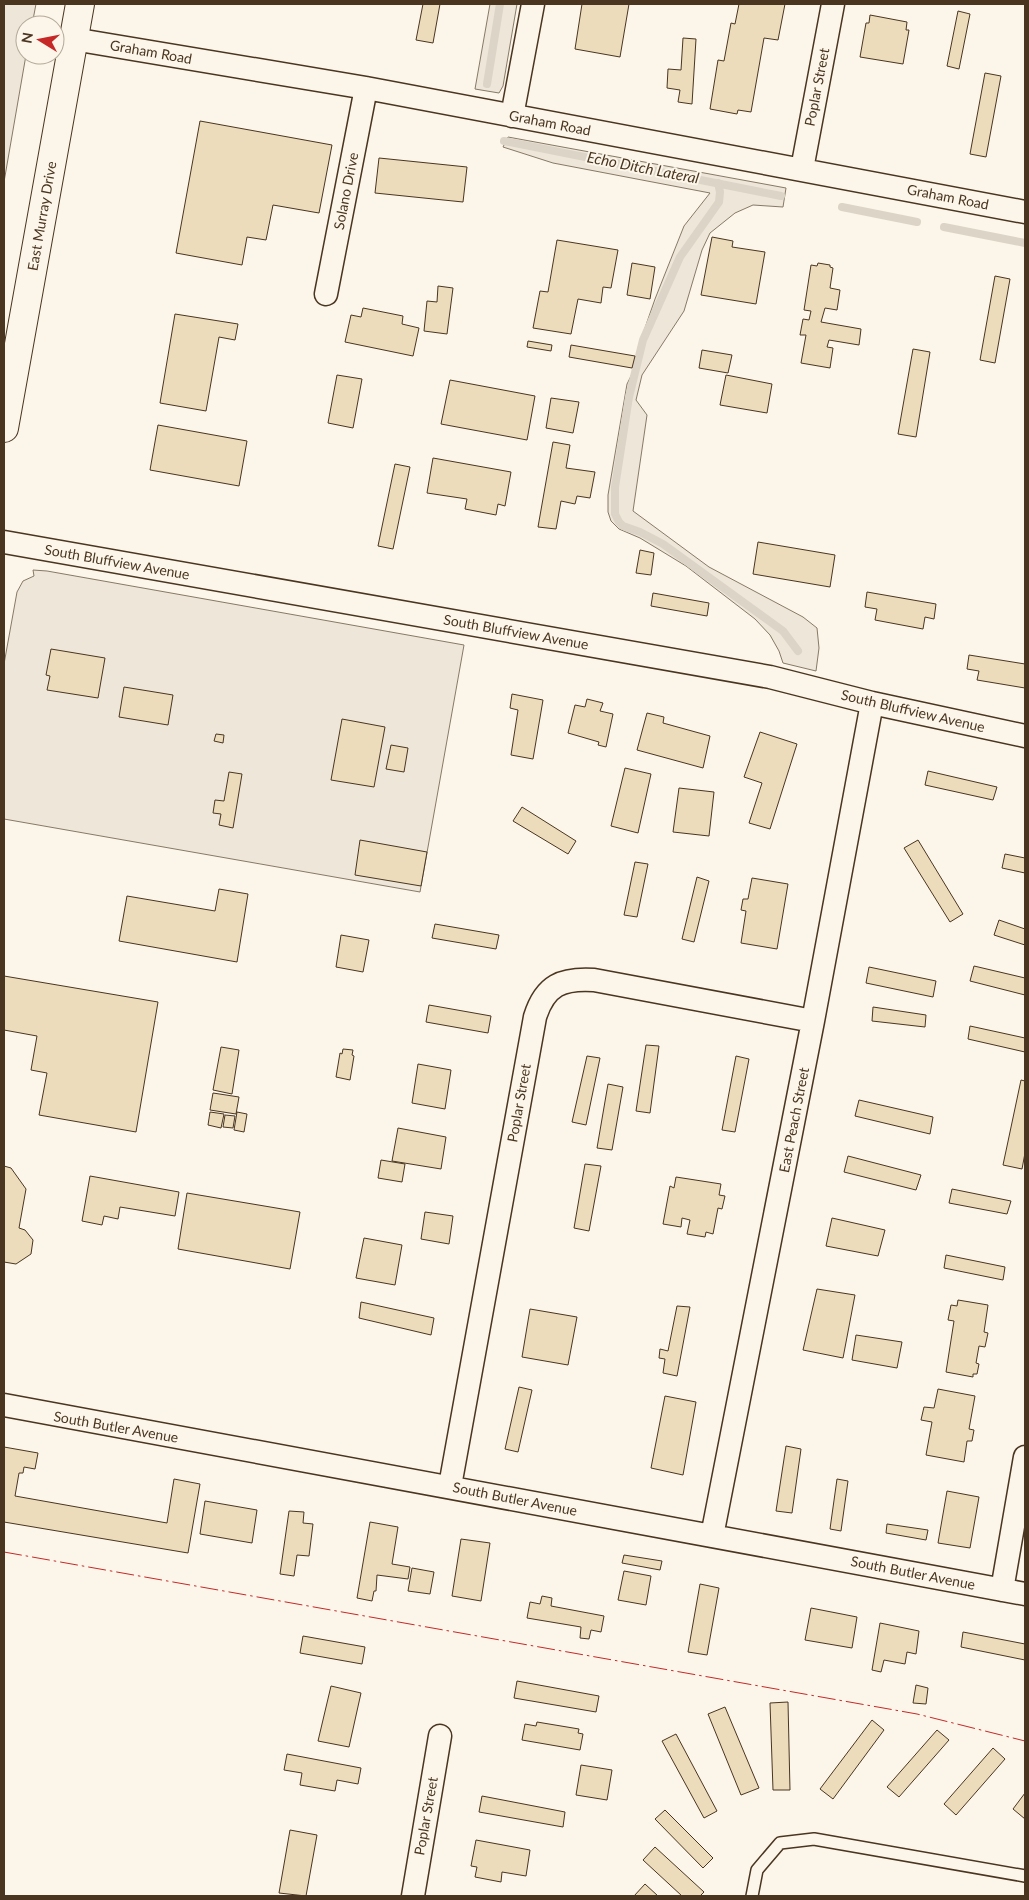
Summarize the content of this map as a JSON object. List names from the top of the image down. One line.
{"streets":{"highway":["East Murray Drive"],"street":["Graham Road","Poplar Street","Solano Drive","South Bluffview Avenue","East Peach Street","South Butler Avenue"]},"crossings":[["Graham Road","Poplar Street"],["Graham Road","Solano Drive"],["Graham Road","East Murray Drive"],["Poplar Street","East Peach Street"],["Poplar Street","South Butler Avenue"],["South Bluffview Avenue","East Peach Street"],["East Peach Street","South Butler Avenue"]],"water":["Echo Ditch Lateral"],"north":"left"}
